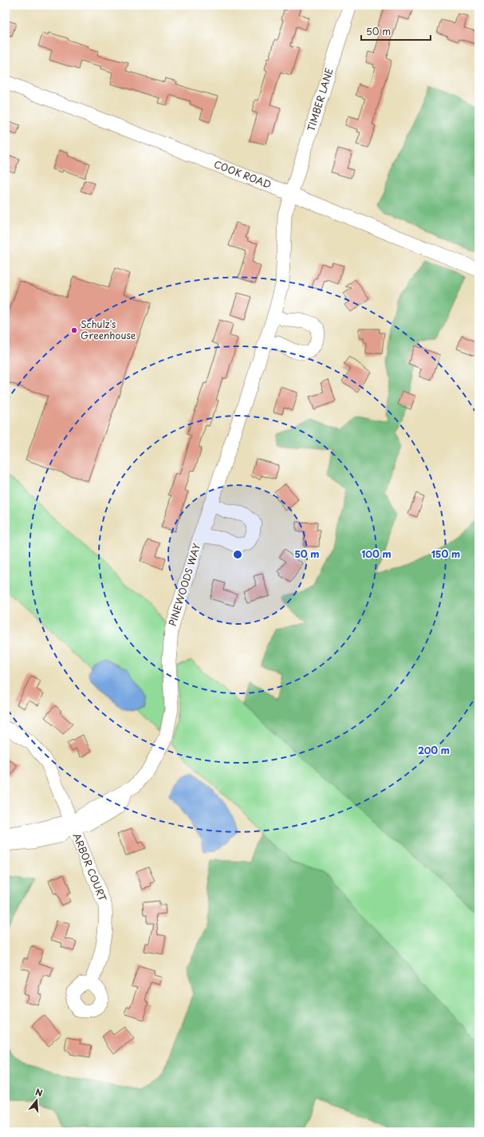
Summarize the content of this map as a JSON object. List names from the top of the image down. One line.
{"streets":{"street":["TIMBER LANE","COOK ROAD","PINEWOODS WAY","ARBOR COURT"]},"crossings":[["TIMBER LANE","COOK ROAD"],["TIMBER LANE","PINEWOODS WAY"],["COOK ROAD","PINEWOODS WAY"],["PINEWOODS WAY","ARBOR COURT"]],"places":["Schulz's Greenhouse"],"scale_bar":"50 m","north":"top","rings":["50 m","100 m","150 m","200 m"]}
